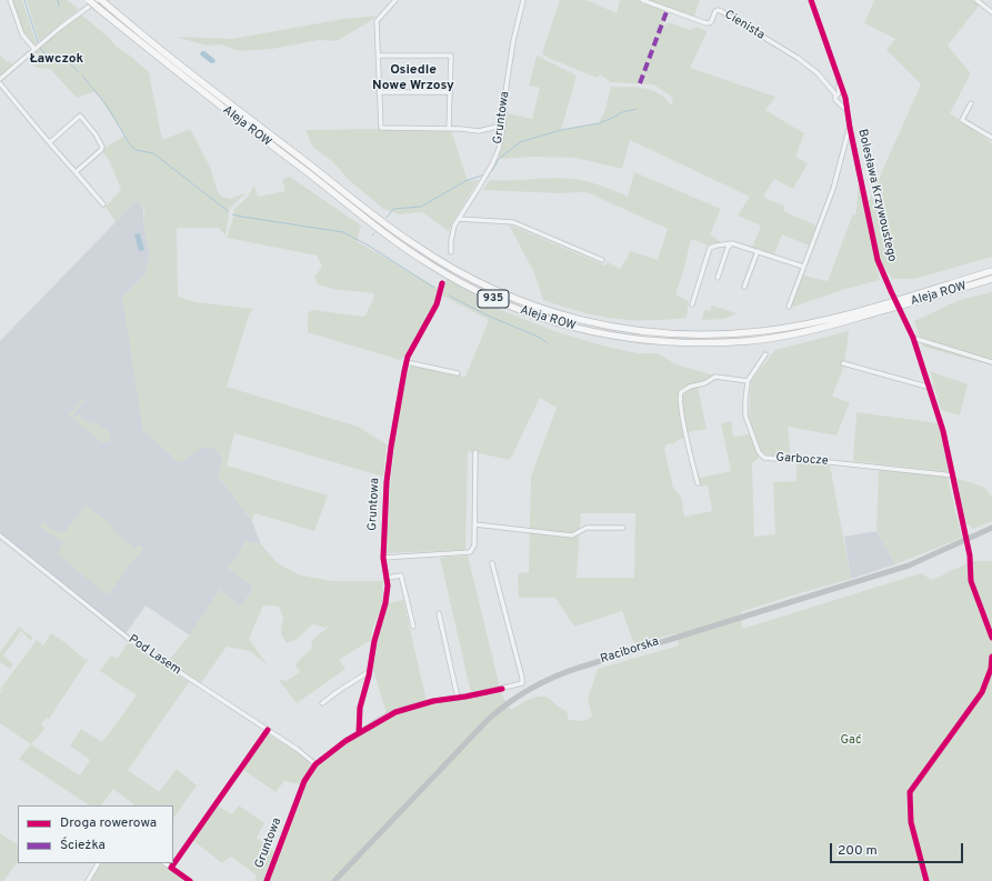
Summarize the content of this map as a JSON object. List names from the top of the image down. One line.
{"streets":{"main road":["Aleja ROW","935","Raciborska"],"street":["Cienista","Gruntowa","Bolesława Krzywoustego","Garbocze","Pod Lasem"]},"crossings":[["Cienista","Bolesława Krzywoustego"],["Gruntowa","Pod Lasem"],["Bolesława Krzywoustego","Garbocze"],["Bolesława Krzywoustego","Raciborska"]],"districts":["Ławczok","Osiedle Nowe Wrzosy"],"parks":["Gać"],"legend":["Droga rowerowa","Ścieżka"],"scale_bar":"200 m"}
